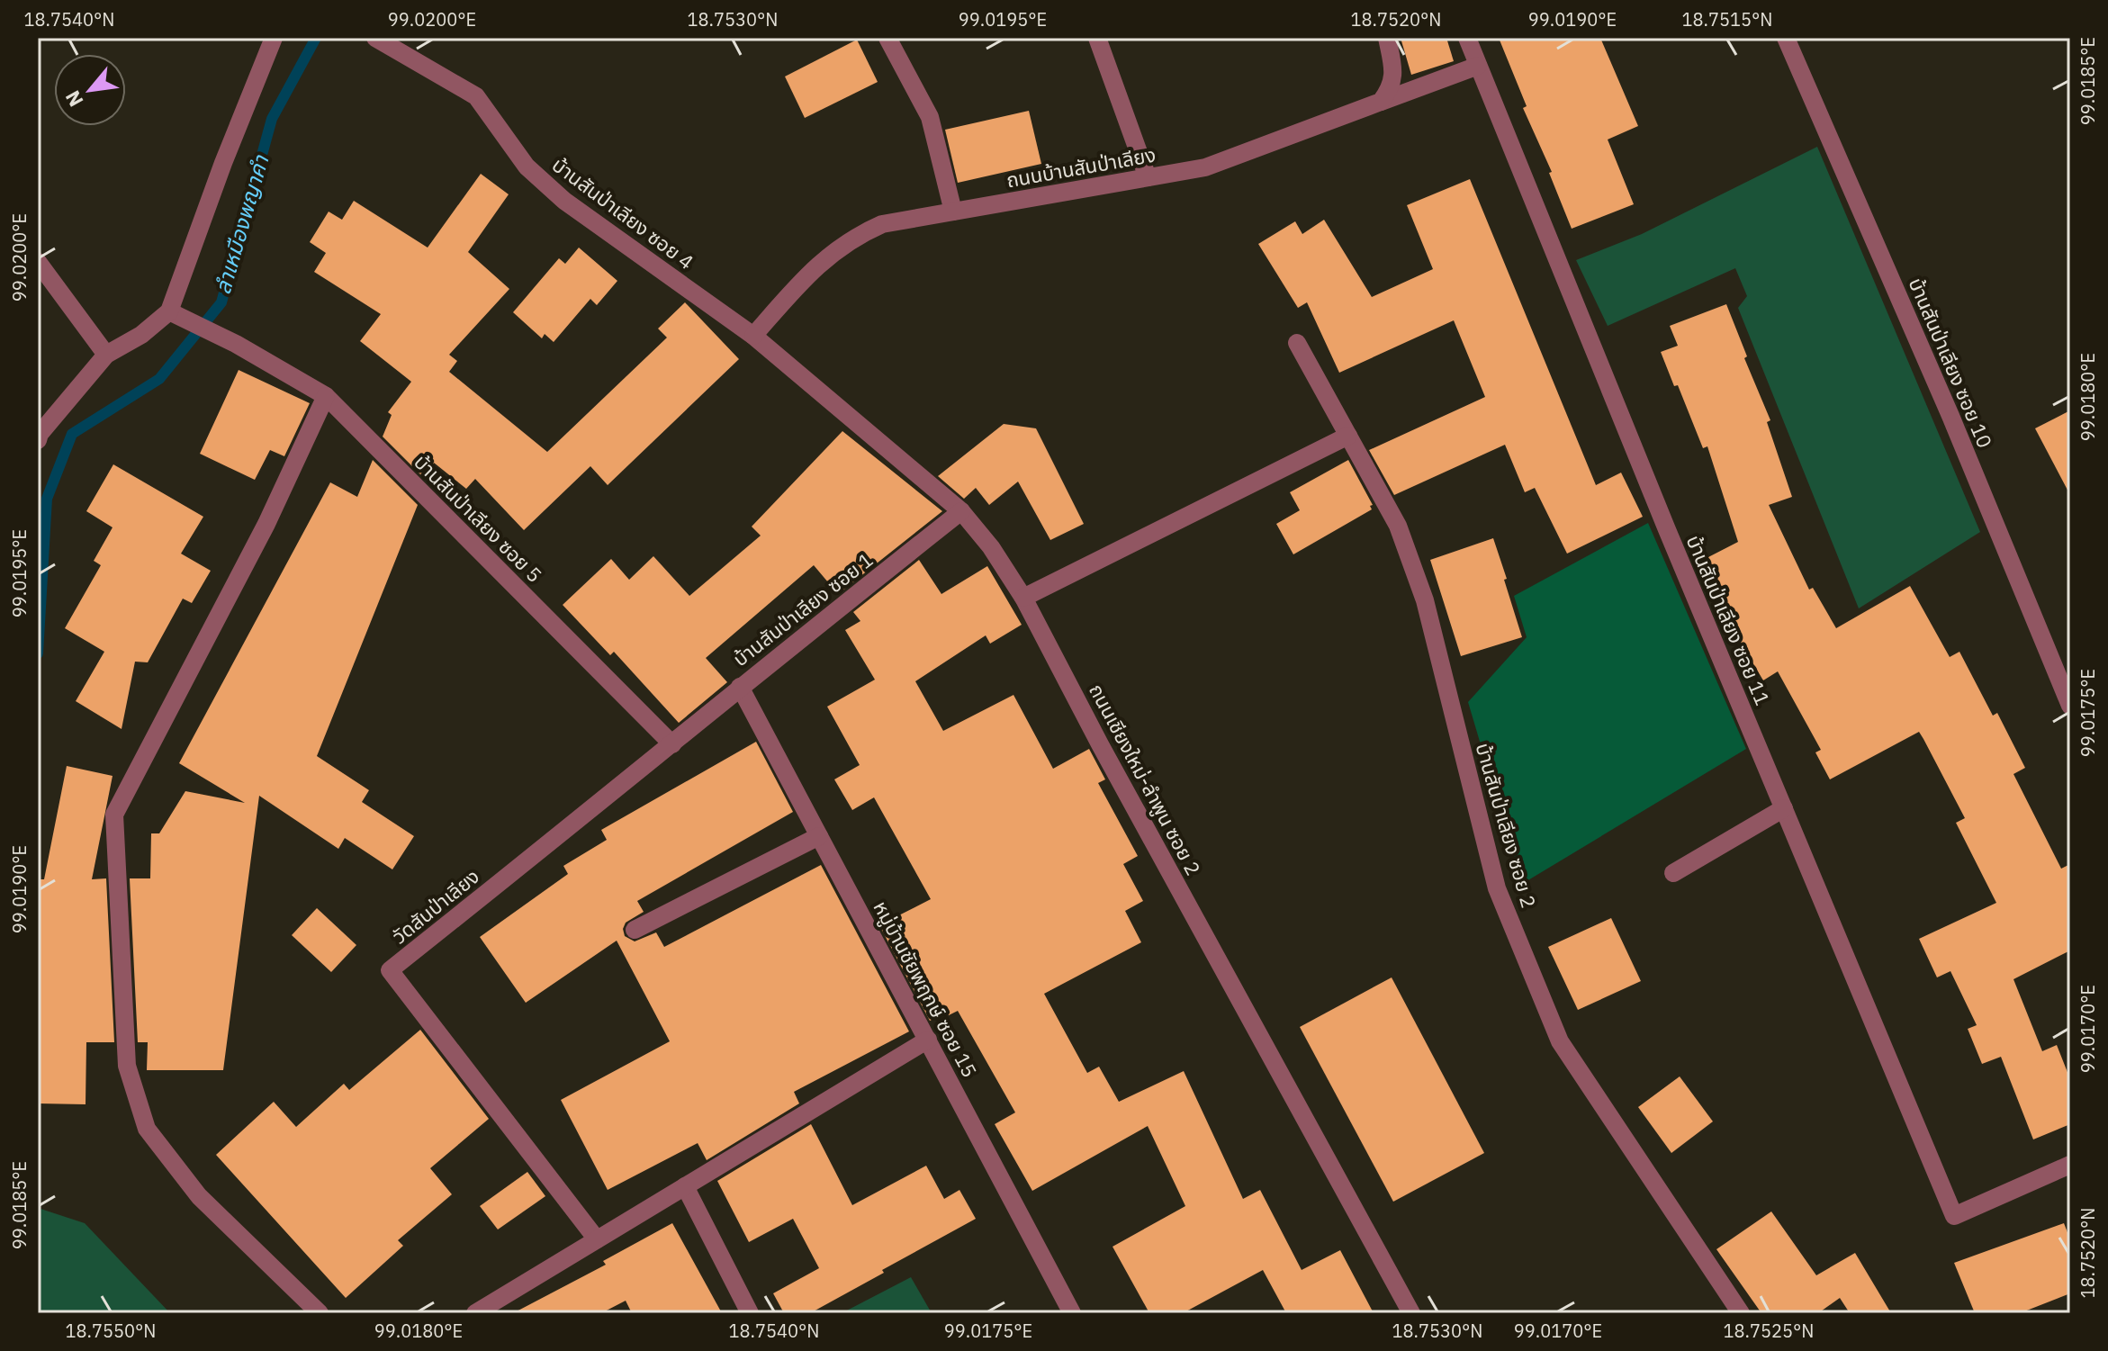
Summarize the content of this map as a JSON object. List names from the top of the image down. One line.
{"streets":{"street":["ถนนบ้านสันป่าเลียง","บ้านสันป่าเลียง ซอย 4","บ้านสันป่าเลียง ซอย 10","บ้านสันป่าเลียง ซอย 5","บ้านสันป่าเลียง ซอย 1","บ้านสันป่าเลียง ซอย 11","ถนนเชียงใหม่-ลำพูน ซอย 2","บ้านสันป่าเลียง ซอย 2","วัดสันป่าเลียง","หมู่บ้านชัยพฤกษ์ ซอย 15"]},"crossings":[["ถนนบ้านสันป่าเลียง","บ้านสันป่าเลียง ซอย 4"],["ถนนบ้านสันป่าเลียง","บ้านสันป่าเลียง ซอย 11"],["ถนนบ้านสันป่าเลียง","ถนนเชียงใหม่-ลำพูน ซอย 2"],["บ้านสันป่าเลียง ซอย 4","ถนนเชียงใหม่-ลำพูน ซอย 2"],["บ้านสันป่าเลียง ซอย 5","บ้านสันป่าเลียง ซอย 1"],["บ้านสันป่าเลียง ซอย 5","วัดสันป่าเลียง"],["บ้านสันป่าเลียง ซอย 1","ถนนเชียงใหม่-ลำพูน ซอย 2"],["บ้านสันป่าเลียง ซอย 1","วัดสันป่าเลียง"],["บ้านสันป่าเลียง ซอย 1","หมู่บ้านชัยพฤกษ์ ซอย 15"]],"water":["ลำเหมืองพญาคำ"],"north":"bottom left","coordinates":["18.7540°N","99.0200°E","18.7530°N","99.0195°E","18.7520°N","99.0190°E","18.7515°N","99.0185°E","99.0180°E","99.0175°E","99.0170°E","18.7550°N","18.7525°N"]}
